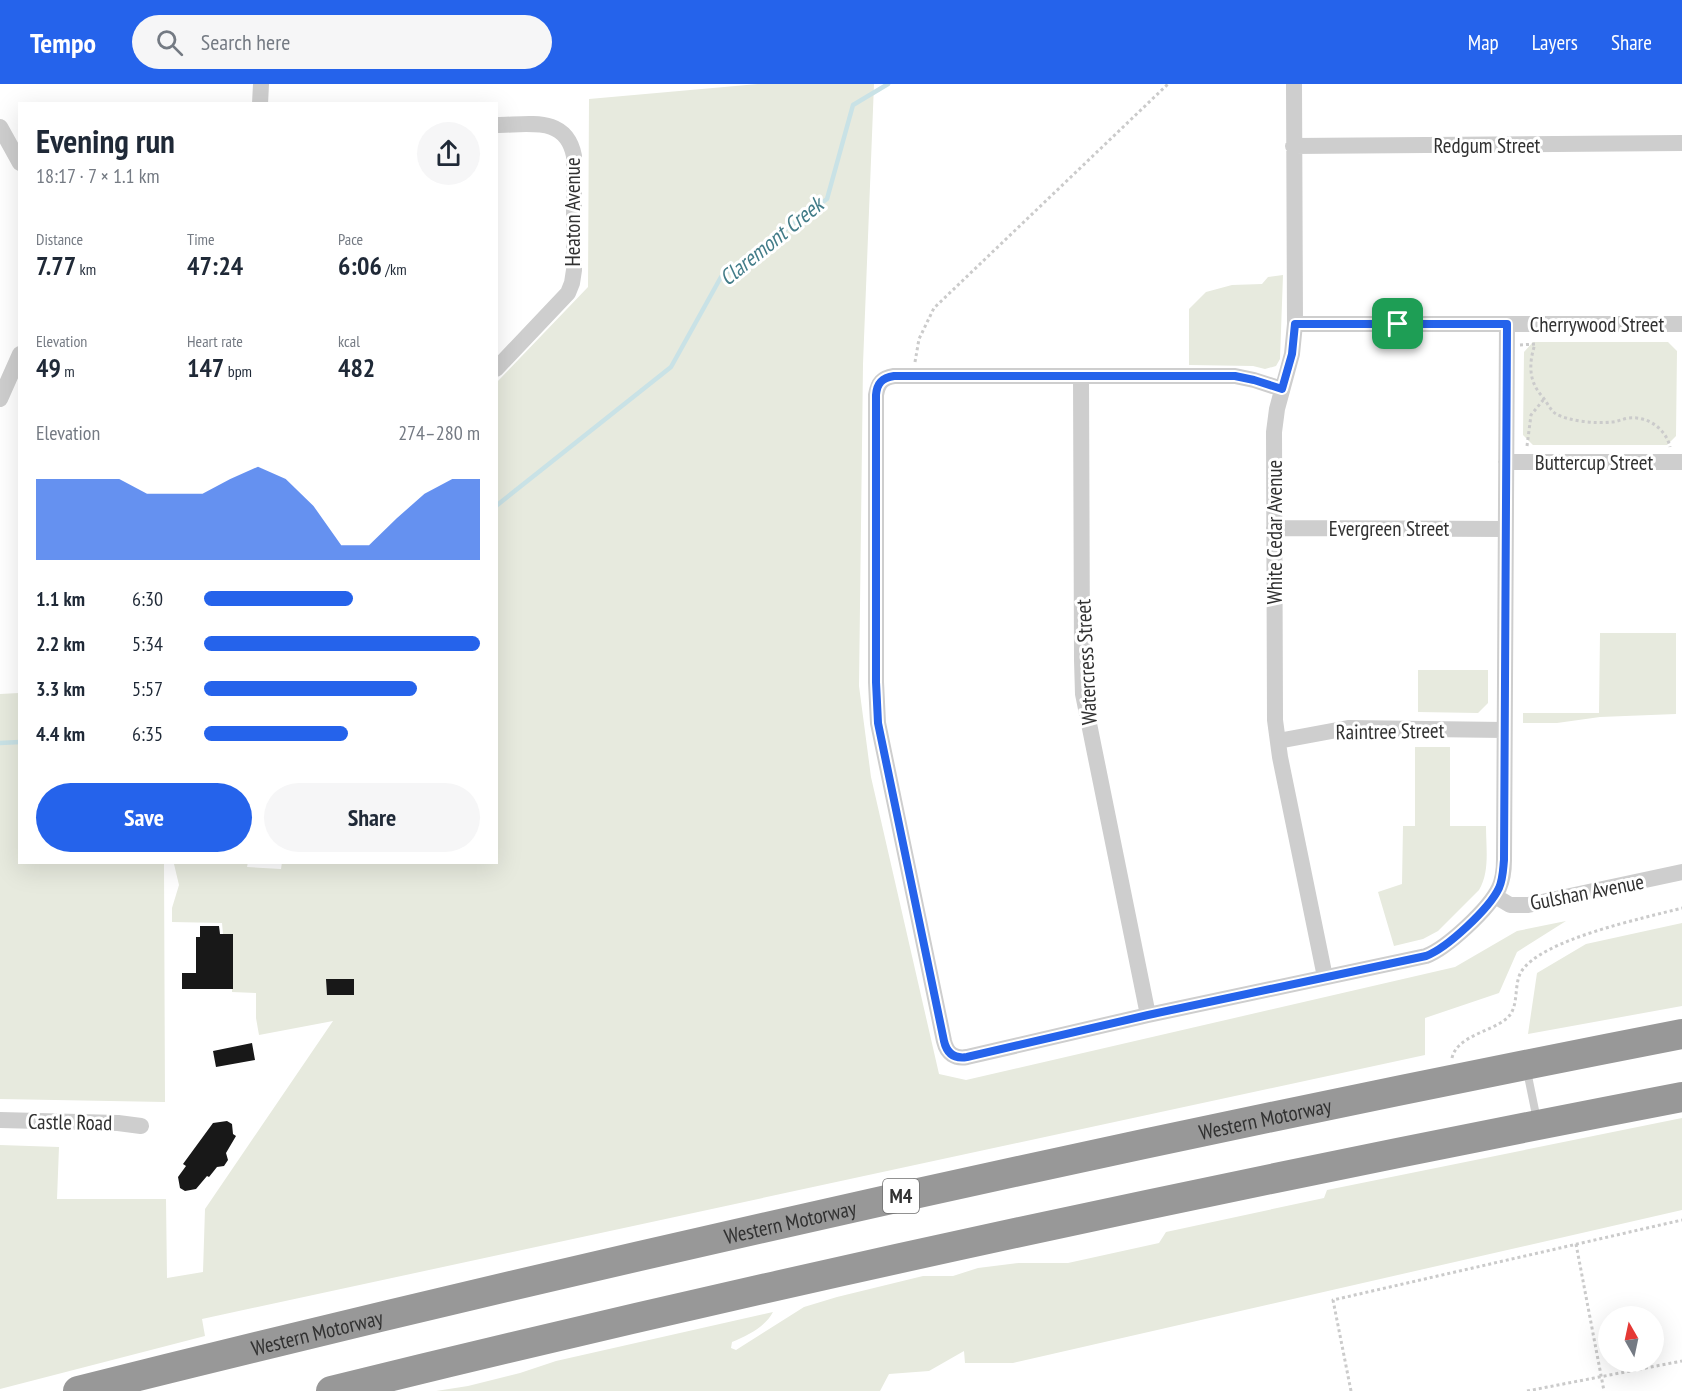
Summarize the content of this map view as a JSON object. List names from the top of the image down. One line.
{"streets":{"highway":["Western Motorway","M4"],"street":["Redgum Street","Heaton Avenue","Cherrywood Street","Buttercup Street","Evergreen Street","White Cedar Avenue","Watercress Street","Raintree Street","Gulshan Avenue","Castle Road"]},"crossings":[["Redgum Street","White Cedar Avenue"],["Cherrywood Street","White Cedar Avenue"],["Evergreen Street","White Cedar Avenue"],["White Cedar Avenue","Raintree Street"]],"water":["Claremont Creek"],"north":"top","page":{"header":"Tempo","search":"Search here","nav":["Map","Layers","Share"],"heading":["Evening run","18:17 · 7 × 1.1 km"],"stats":[["Distance","7.77 km"],["Time","47:24"],["Pace","6:06 /km"],["Elevation","49 m"],["Heart rate","147 bpm"],["kcal","482"]],"chart":["Elevation","274–280 m"],"list":[{"name":"1.1 km","note":"6:30"},{"name":"2.2 km","note":"5:34"},{"name":"3.3 km","note":"5:57"},{"name":"4.4 km","note":"6:35"}],"buttons":["Save","Share"]}}
